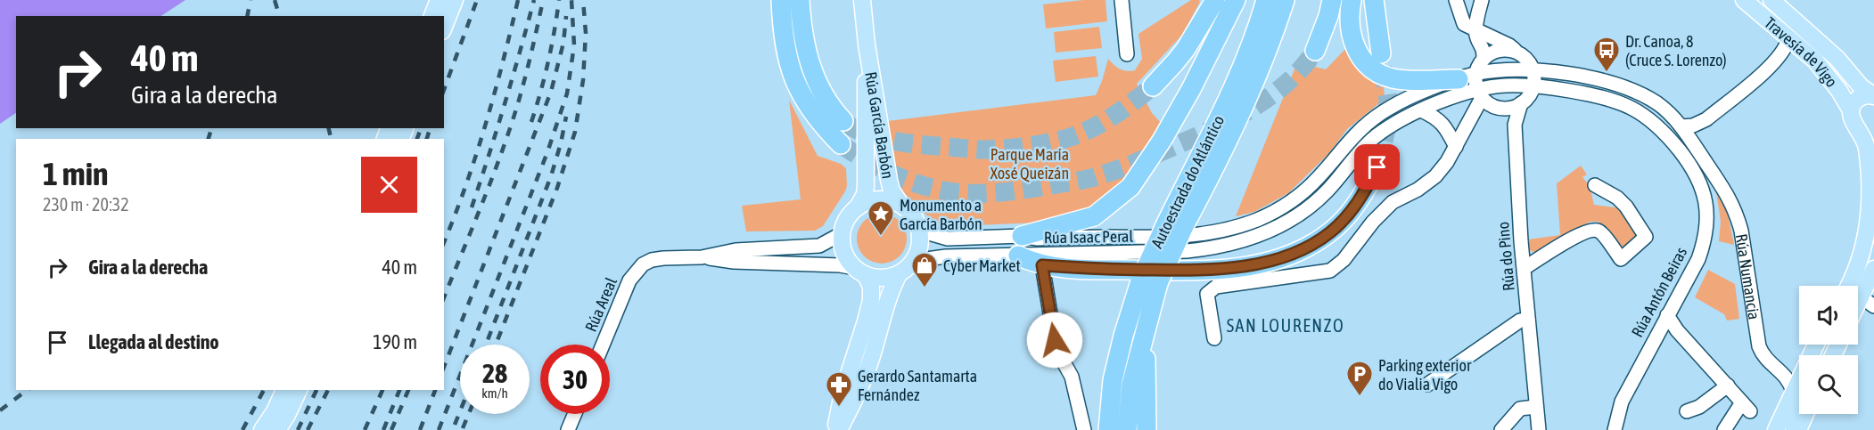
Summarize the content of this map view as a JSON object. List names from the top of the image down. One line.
{"streets":{"highway":["Autoestrada do Atlántico"],"main road":["Travesía de Vigo","Rúa García Barbón"],"street":["Rúa Isaac Peral","Rúa do Pino","Rúa Numancia","Rúa Antón Beiras","Rúa Areal"]},"crossings":[["Rúa García Barbón","Rúa Isaac Peral"],["Rúa García Barbón","Rúa Areal"],["Rúa Isaac Peral","Rúa Numancia"],["Rúa Isaac Peral","Rúa Antón Beiras"],["Rúa Isaac Peral","Rúa Areal"]],"districts":["SAN LOURENZO"],"parks":["Parque María Xosé Queizán"],"places":{"bus stop":["Dr. Canoa, 8 (Cruce S. Lorenzo)"],"place":["Monumento a García Barbón"],"shop":["Cyber Market"],"parking":["Parking exterior do Vialia Vigo"],"pharmacy":["Gerardo Santamarta Fernández"]},"page":{"turn":["40 m","Gira a la derecha"],"heading":["1 min","230 m · 20:32"],"list":[{"name":"Gira a la derecha","value":"40 m"},{"name":"Llegada al destino","value":"190 m"}],"speed":"28 km/h","limit":"30"}}
